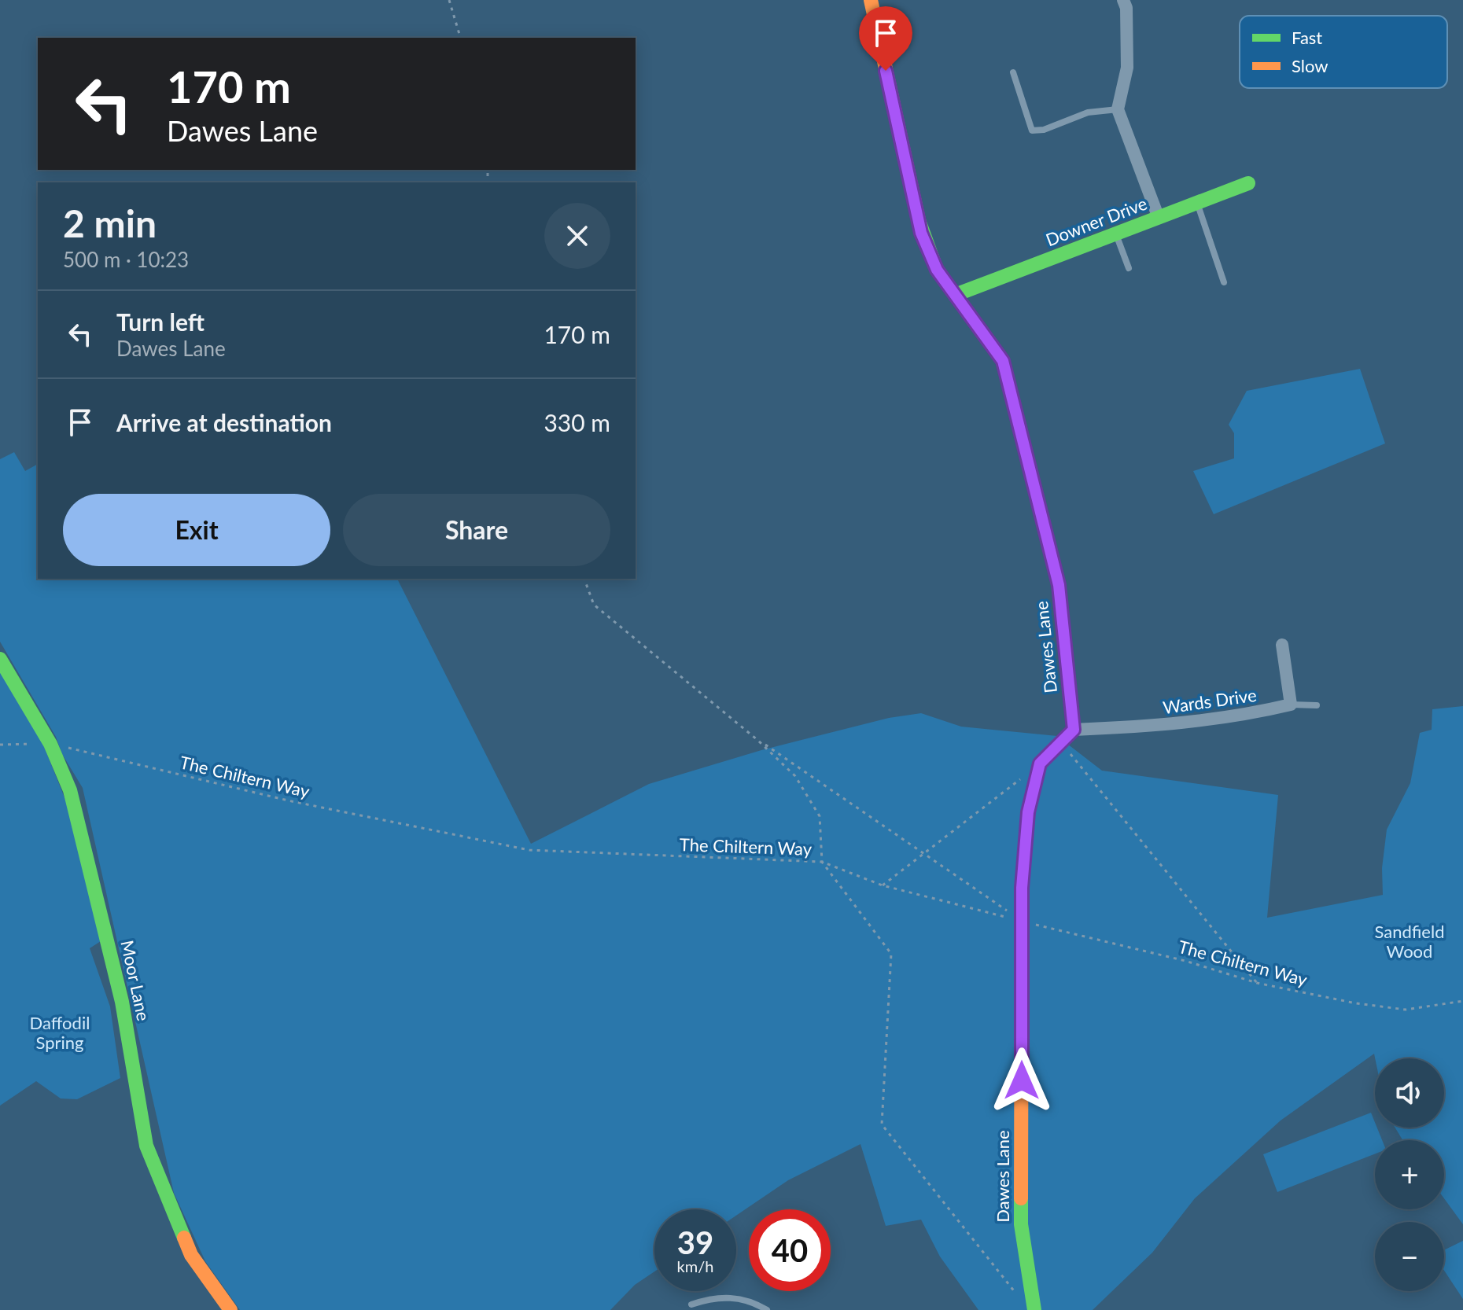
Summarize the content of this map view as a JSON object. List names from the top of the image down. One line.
{"streets":{"street":["Downer Drive","Dawes Lane","Wards Drive","Moor Lane"],"path":["The Chiltern Way"]},"crossings":[["Downer Drive","Dawes Lane"],["Dawes Lane","Wards Drive"],["Dawes Lane","The Chiltern Way"]],"parks":["Sandfield Wood","Daffodil Spring"],"legend":["Fast","Slow"],"page":{"turn":["170 m","Dawes Lane"],"heading":["2 min","500 m · 10:23"],"list":[{"name":"Turn left","note":"Dawes Lane","value":"170 m"},{"name":"Arrive at destination","value":"330 m"}],"buttons":["Exit","Share"],"map_buttons":["+","−"],"speed":"39 km/h","limit":"40"}}
